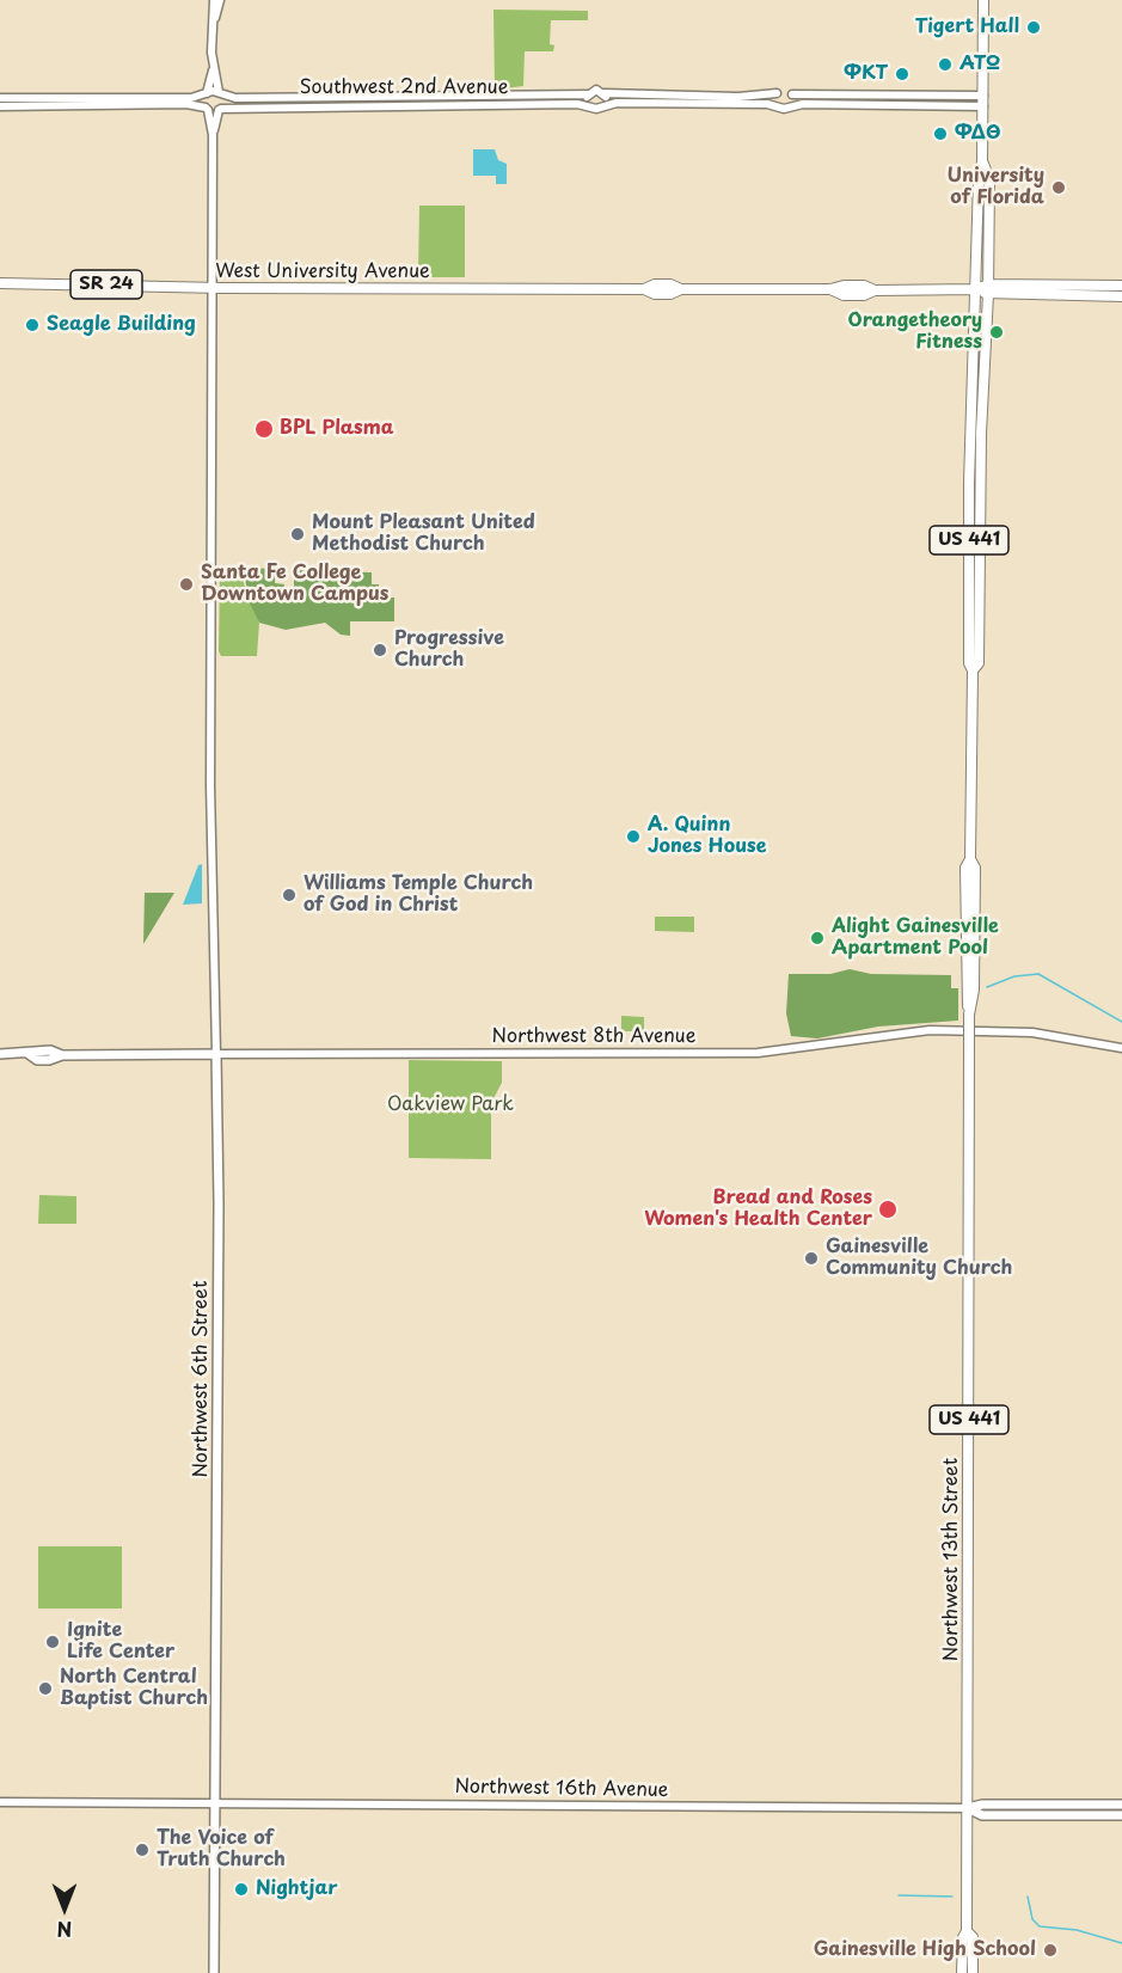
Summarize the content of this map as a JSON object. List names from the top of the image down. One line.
{"streets":{"main road":["West University Avenue","SR 24","US 441","Northwest 8th Avenue","Northwest 6th Street","Northwest 13th Street","Northwest 16th Avenue"],"street":["Southwest 2nd Avenue"]},"crossings":[["West University Avenue","US 441"],["West University Avenue","Northwest 6th Street"],["West University Avenue","Northwest 13th Street"],["US 441","Northwest 13th Street"],["Northwest 8th Avenue","Northwest 6th Street"],["Northwest 6th Street","Northwest 16th Avenue"],["Northwest 13th Street","Northwest 16th Avenue"]],"parks":["Oakview Park"],"places":["Tigert Hall","ΑΤΩ","ΦΚΤ","ΦΔΘ","University of Florida","Seagle Building","Orangetheory Fitness","BPL Plasma","Mount Pleasant United Methodist Church","Santa Fe College Downtown Campus","Progressive Church","A. Quinn Jones House","Williams Temple Church of God in Christ","Alight Gainesville Apartment Pool","Bread and Roses Women's Health Center","Gainesville Community Church","Ignite Life Center","North Central Baptist Church","The Voice of Truth Church","Nightjar","Gainesville High School"],"north":"bottom"}
